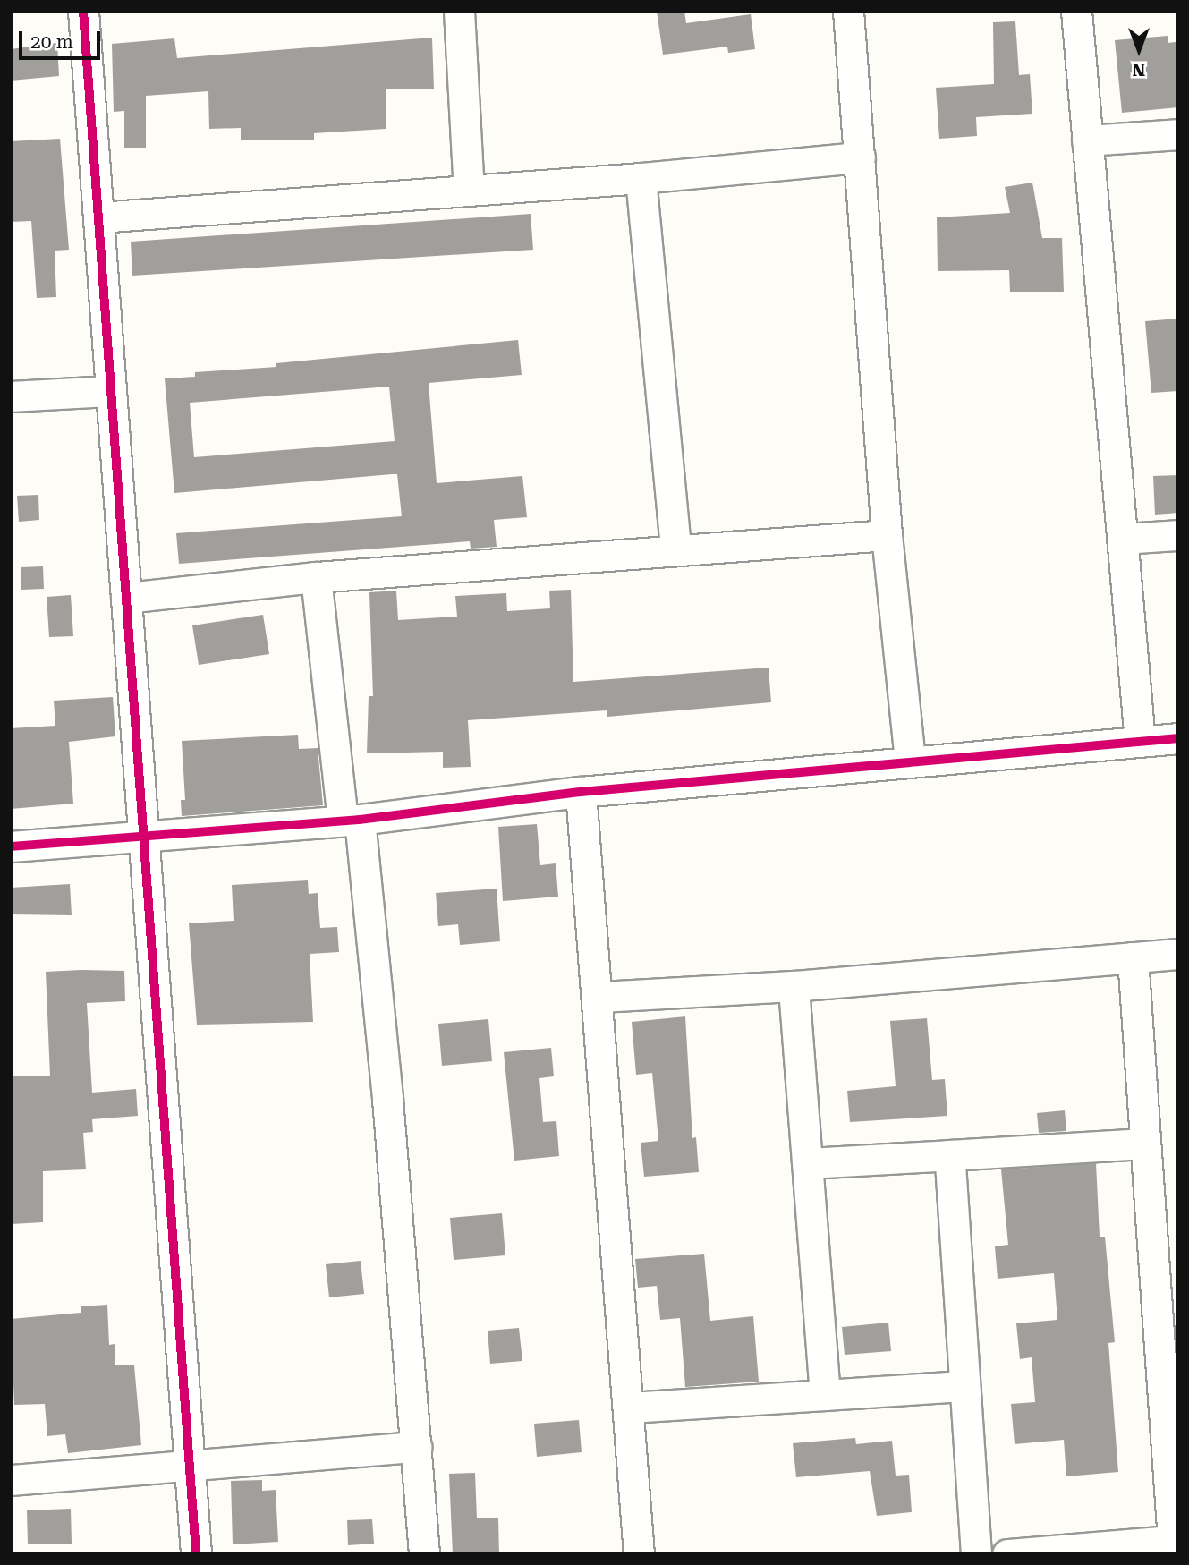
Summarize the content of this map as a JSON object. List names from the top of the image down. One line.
{"scale_bar":"20 m","north":"bottom"}
